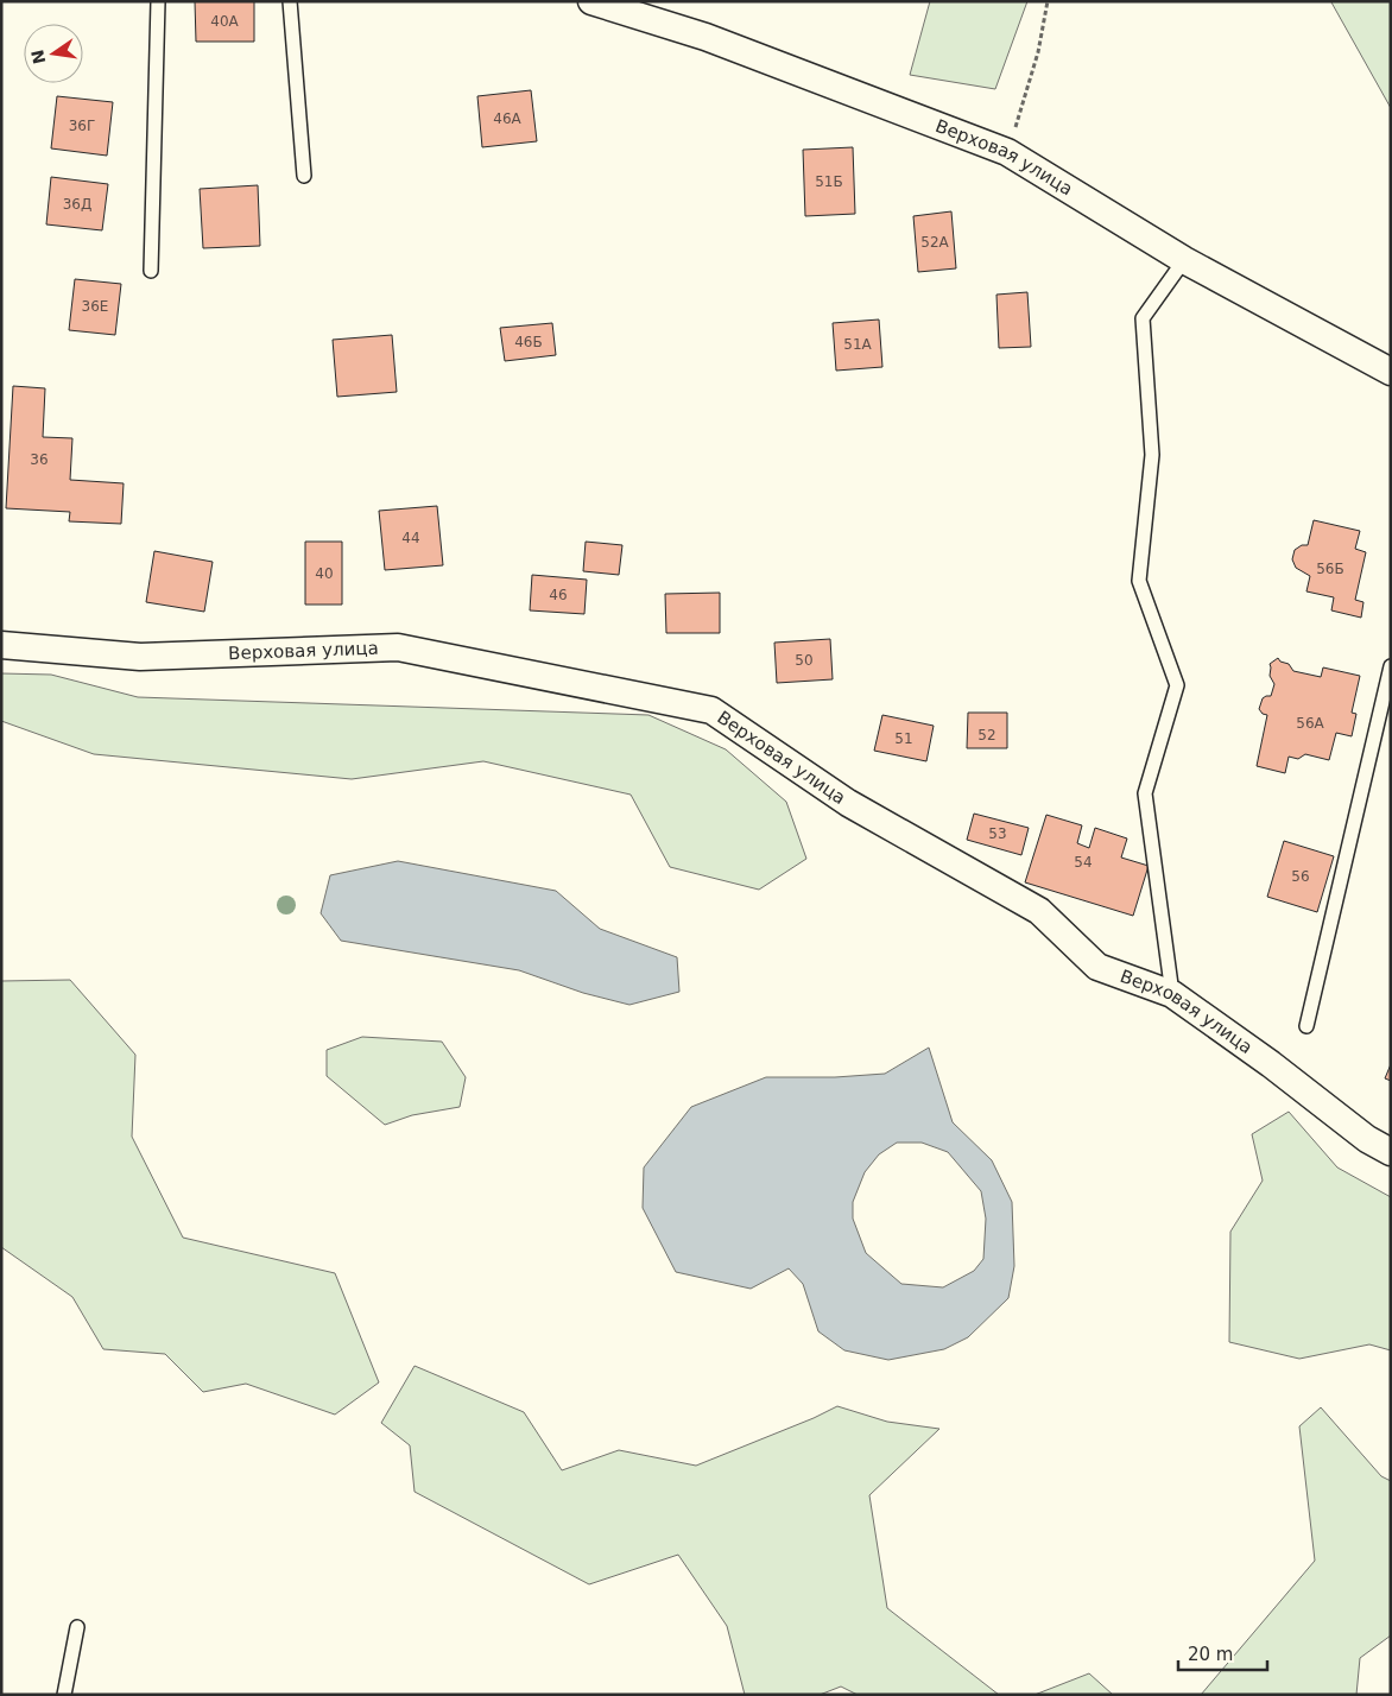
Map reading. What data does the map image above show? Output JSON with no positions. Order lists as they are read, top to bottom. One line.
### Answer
{"streets":{"street":["Верховая улица"]},"house_numbers":["40А","46А","36Г","51Б","36Д","52А","36Е","46Б","51А","36","44","56Б","40","46","50","56А","52","51","53","54","56"],"scale_bar":"20 m","north":"left"}
